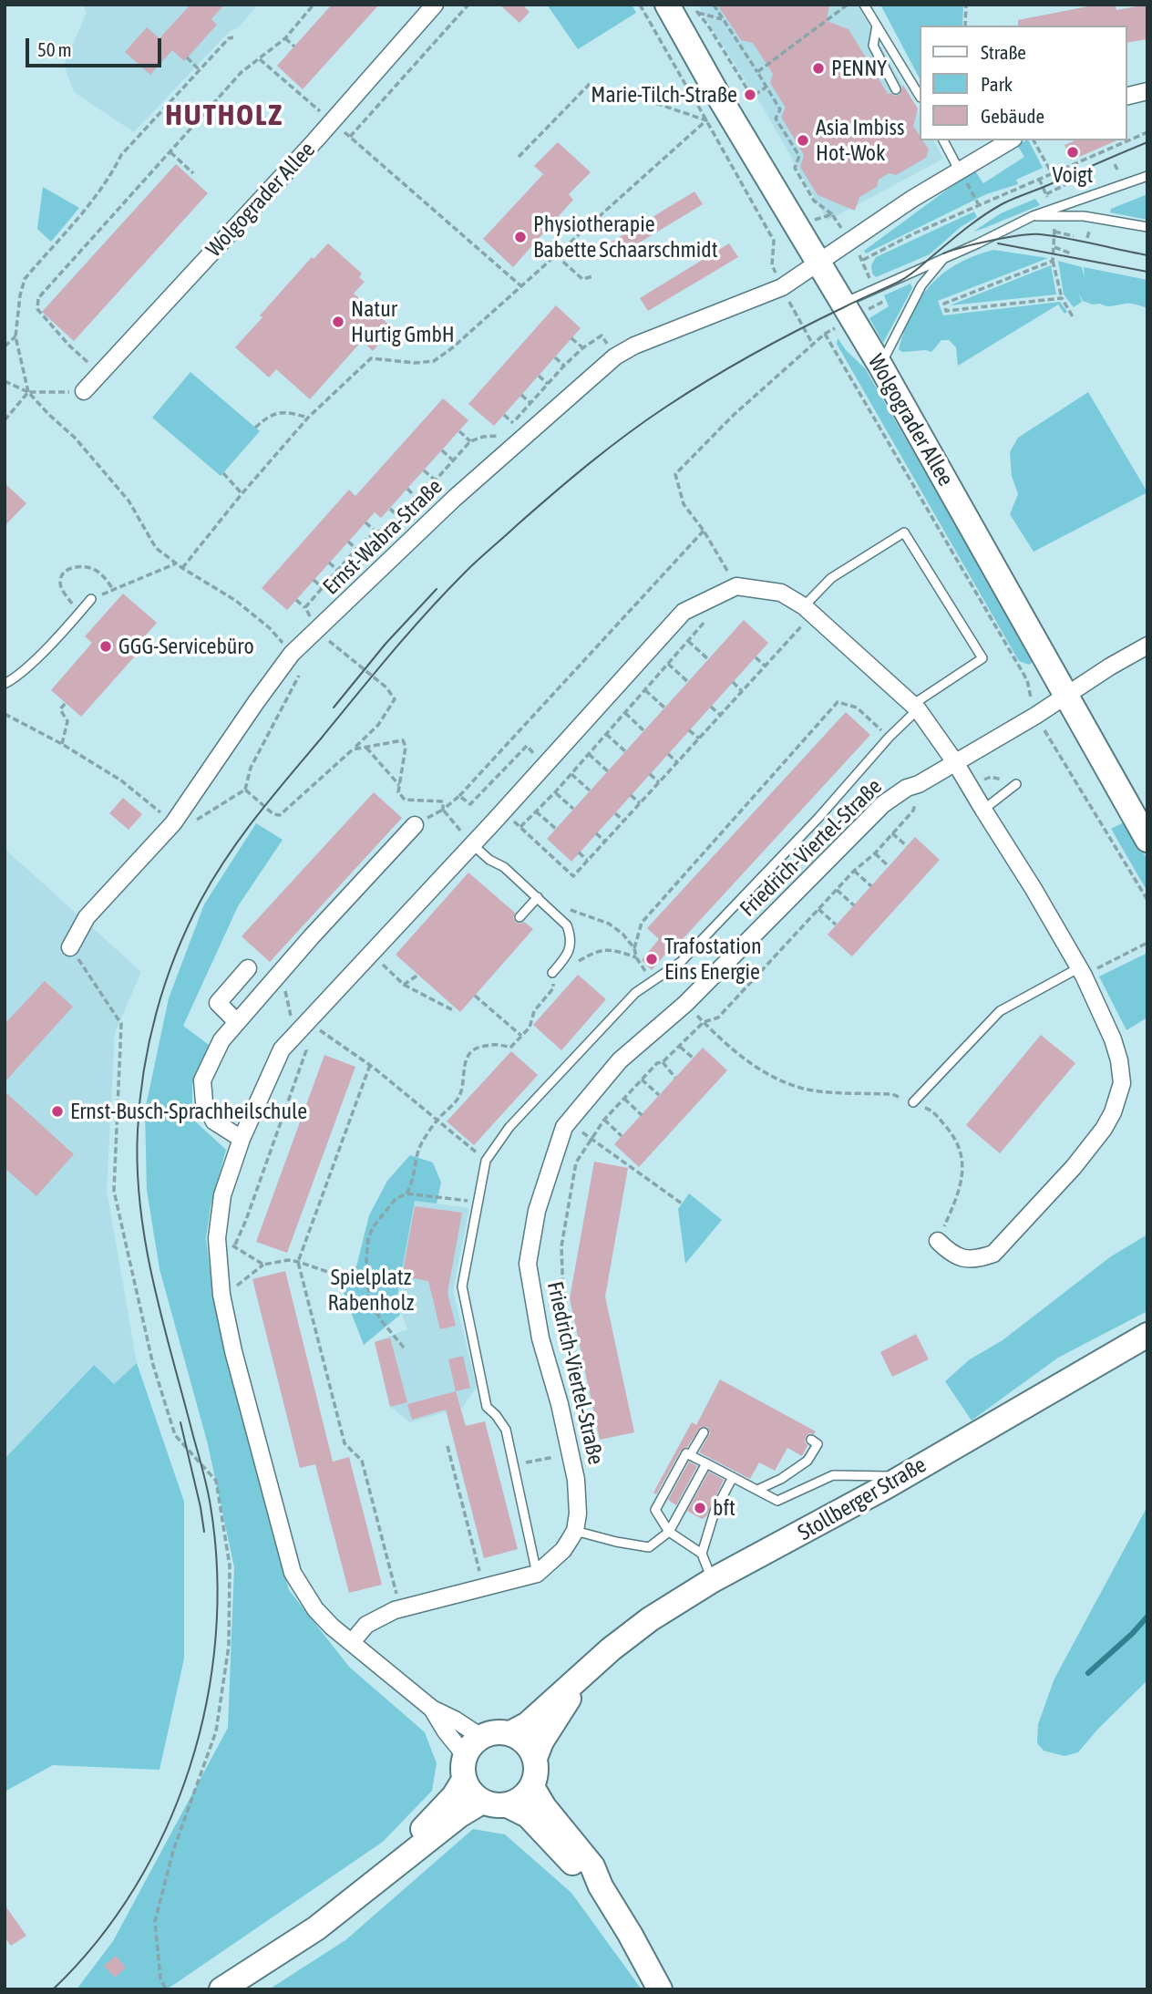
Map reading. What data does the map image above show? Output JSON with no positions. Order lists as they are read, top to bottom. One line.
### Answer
{"streets":{"main road":["Wolgograder Allee","Stollberger Straße"],"street":["Ernst-Wabra-Straße","Friedrich-Viertel-Straße"]},"crossings":[["Wolgograder Allee","Ernst-Wabra-Straße"],["Wolgograder Allee","Friedrich-Viertel-Straße"]],"districts":["HUTHOLZ"],"parks":["Spielplatz Rabenholz"],"places":["PENNY","Marie-Tilch-Straße","Asia Imbiss Hot-Wok","Voigt","Physiotherapie Babette Schaarschmidt","Natur Hurtig GmbH","GGG-Servicebüro","Trafostation Eins Energie","Ernst-Busch-Sprachheilschule","bft"],"legend":["Straße","Park","Gebäude"],"scale_bar":"50 m"}
